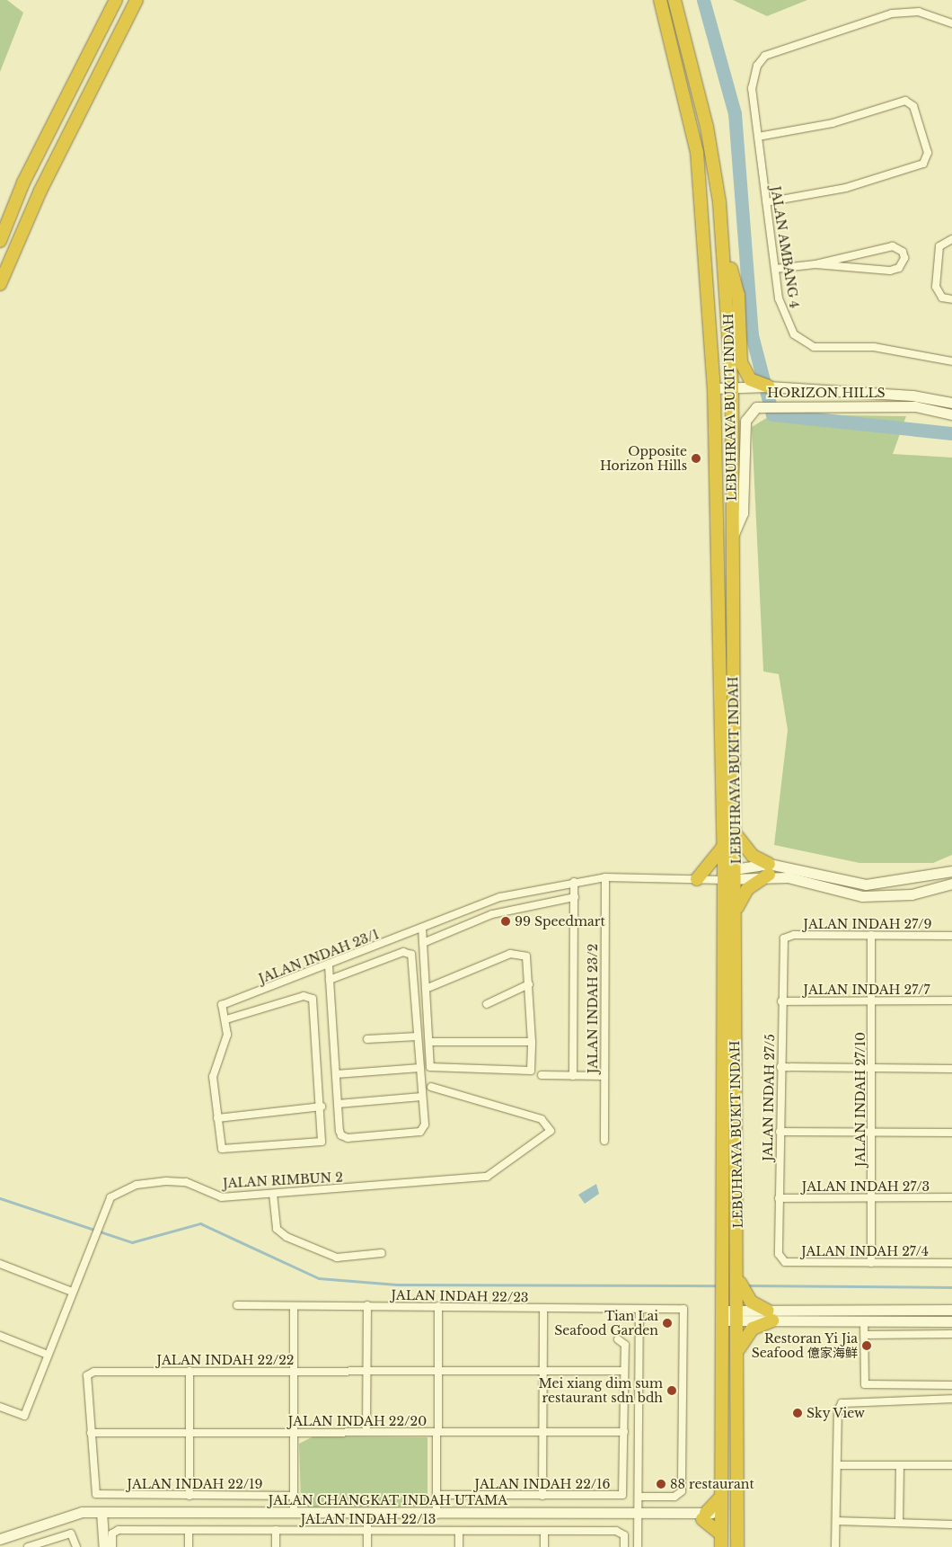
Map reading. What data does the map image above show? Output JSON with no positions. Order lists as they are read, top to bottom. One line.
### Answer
{"streets":{"highway":["LEBUHRAYA BUKIT INDAH"],"street":["JALAN AMBANG 4","HORIZON HILLS","JALAN INDAH 27/9","JALAN INDAH 23/1","JALAN INDAH 27/7","JALAN INDAH 23/2","JALAN INDAH 27/5","JALAN INDAH 27/10","JALAN RIMBUN 2","JALAN INDAH 27/3","JALAN INDAH 27/4","JALAN INDAH 22/23","JALAN INDAH 22/22","JALAN INDAH 22/20","JALAN INDAH 22/19","JALAN INDAH 22/16","JALAN CHANGKAT INDAH UTAMA","JALAN INDAH 22/13"]},"crossings":[["HORIZON HILLS","LEBUHRAYA BUKIT INDAH"],["LEBUHRAYA BUKIT INDAH","JALAN INDAH 23/1"],["LEBUHRAYA BUKIT INDAH","JALAN CHANGKAT INDAH UTAMA"],["JALAN INDAH 27/9","JALAN INDAH 27/5"],["JALAN INDAH 27/9","JALAN INDAH 27/10"],["JALAN INDAH 23/1","JALAN INDAH 23/2"],["JALAN INDAH 27/7","JALAN INDAH 27/5"],["JALAN INDAH 27/7","JALAN INDAH 27/10"],["JALAN INDAH 27/5","JALAN INDAH 27/3"],["JALAN INDAH 27/5","JALAN INDAH 27/4"],["JALAN INDAH 27/10","JALAN INDAH 27/3"],["JALAN INDAH 27/10","JALAN INDAH 27/4"],["JALAN INDAH 22/22","JALAN INDAH 22/20"],["JALAN INDAH 22/22","JALAN INDAH 22/19"],["JALAN INDAH 22/22","JALAN INDAH 22/16"],["JALAN INDAH 22/20","JALAN INDAH 22/19"],["JALAN INDAH 22/20","JALAN INDAH 22/16"]],"places":["Opposite Horizon Hills","99 Speedmart","Tian Lai Seafood Garden","Restoran Yi Jia Seafood 億家海鲜","Mei xiang dim sum restaurant sdn bdh","Sky View","88 restaurant"]}
